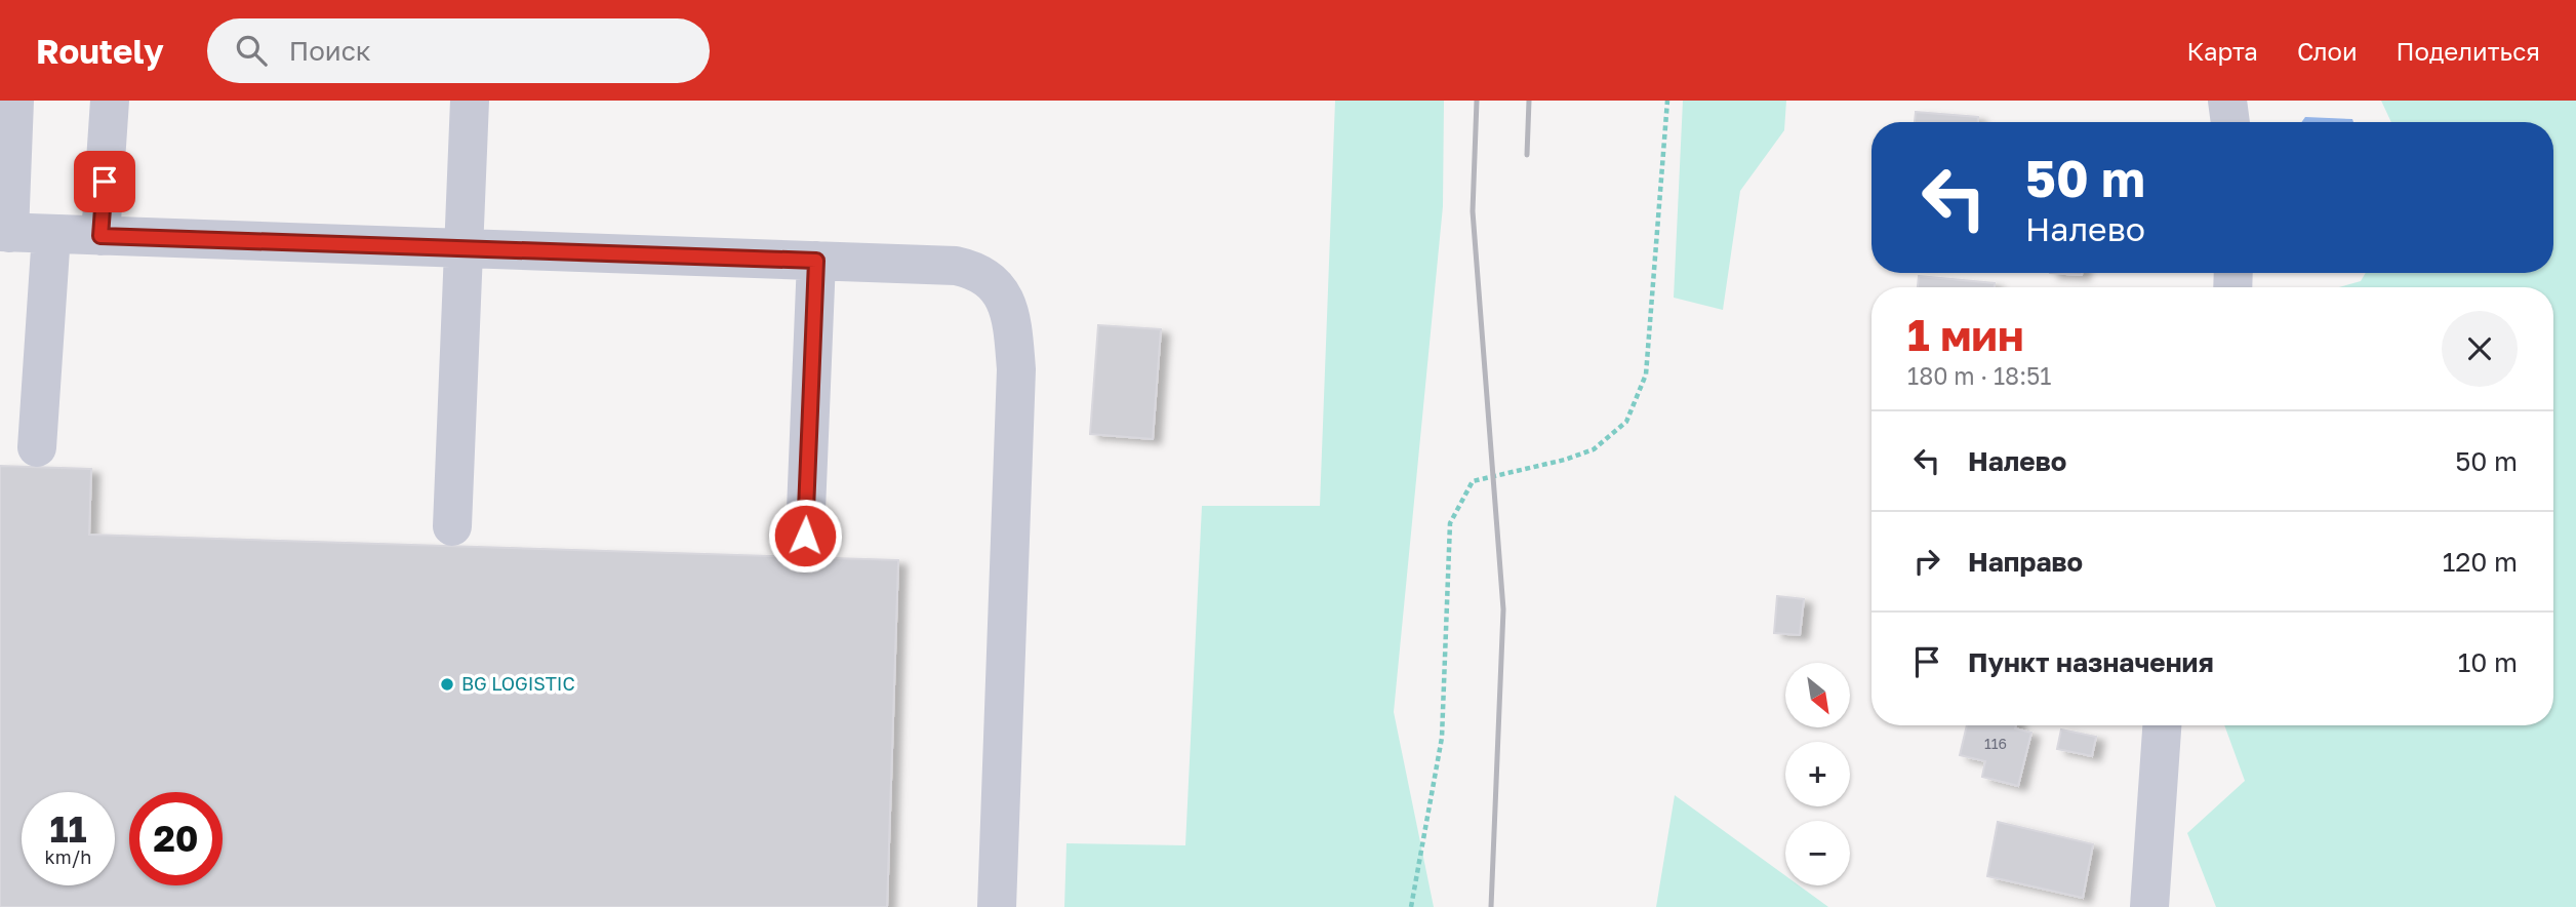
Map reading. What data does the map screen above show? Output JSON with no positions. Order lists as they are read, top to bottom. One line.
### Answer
{"places":["BG LOGISTIC"],"house_numbers":["116"],"north":"bottom right","page":{"header":"Routely","search":"Поиск","nav":["Карта","Слои","Поделиться"],"turn":["50 m","Налево"],"heading":["1 мин","180 m · 18:51"],"list":[{"name":"Налево","value":"50 m"},{"name":"Направо","value":"120 m"},{"name":"Пункт назначения","value":"10 m"}],"map_buttons":["+","−"],"speed":"11 km/h","limit":"20"}}
